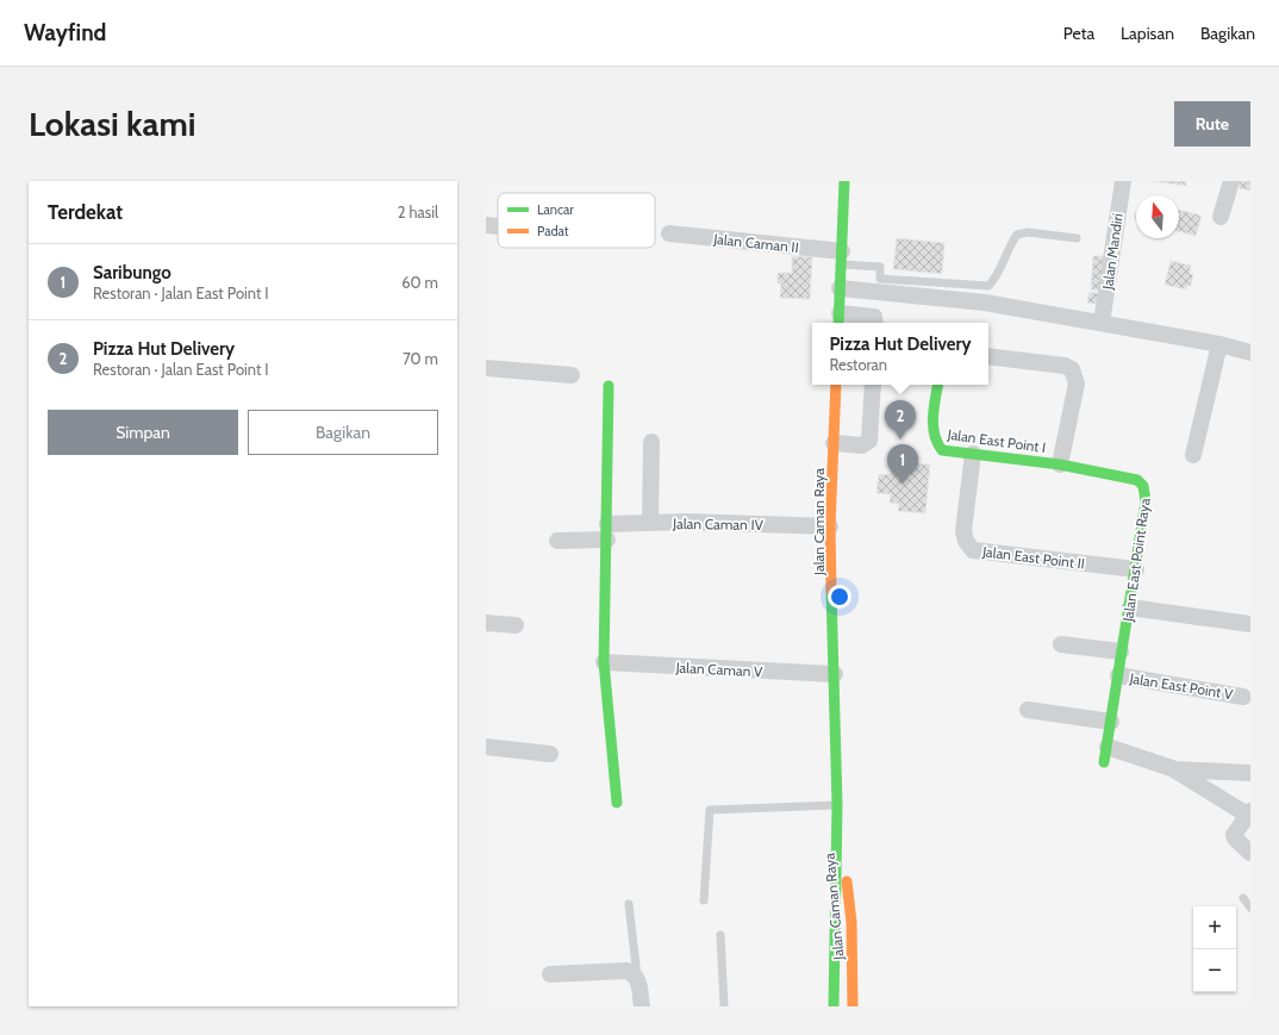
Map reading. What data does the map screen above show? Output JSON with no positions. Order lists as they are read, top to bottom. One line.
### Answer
{"streets":{"main road":["Jalan East Point I","Jalan Caman Raya","Jalan East Point Raya"],"street":["Jalan Caman II","Jalan Mandiri","Jalan Caman IV","Jalan East Point II","Jalan Caman V","Jalan East Point V"]},"crossings":[["Jalan East Point I","Jalan East Point II"],["Jalan East Point I","Jalan East Point Raya"],["Jalan Caman Raya","Jalan Caman IV"],["Jalan Caman Raya","Jalan Caman V"],["Jalan East Point II","Jalan East Point Raya"],["Jalan East Point Raya","Jalan East Point V"]],"legend":["Lancar","Padat"],"north":"top","page":{"header":"Wayfind","nav":["Peta","Lapisan","Bagikan"],"buttons":["Rute",["Simpan","Bagikan"]],"title":"Lokasi kami","heading":["Terdekat","2 hasil"],"list":[{"mark":"1","name":"Saribungo","note":"Restoran · Jalan East Point I","value":"60 m"},{"mark":"2","name":"Pizza Hut Delivery","note":"Restoran · Jalan East Point I","value":"70 m"}],"popup":["Pizza Hut Delivery","Restoran"],"pins":["2","1"],"map_buttons":["+","−"]}}
